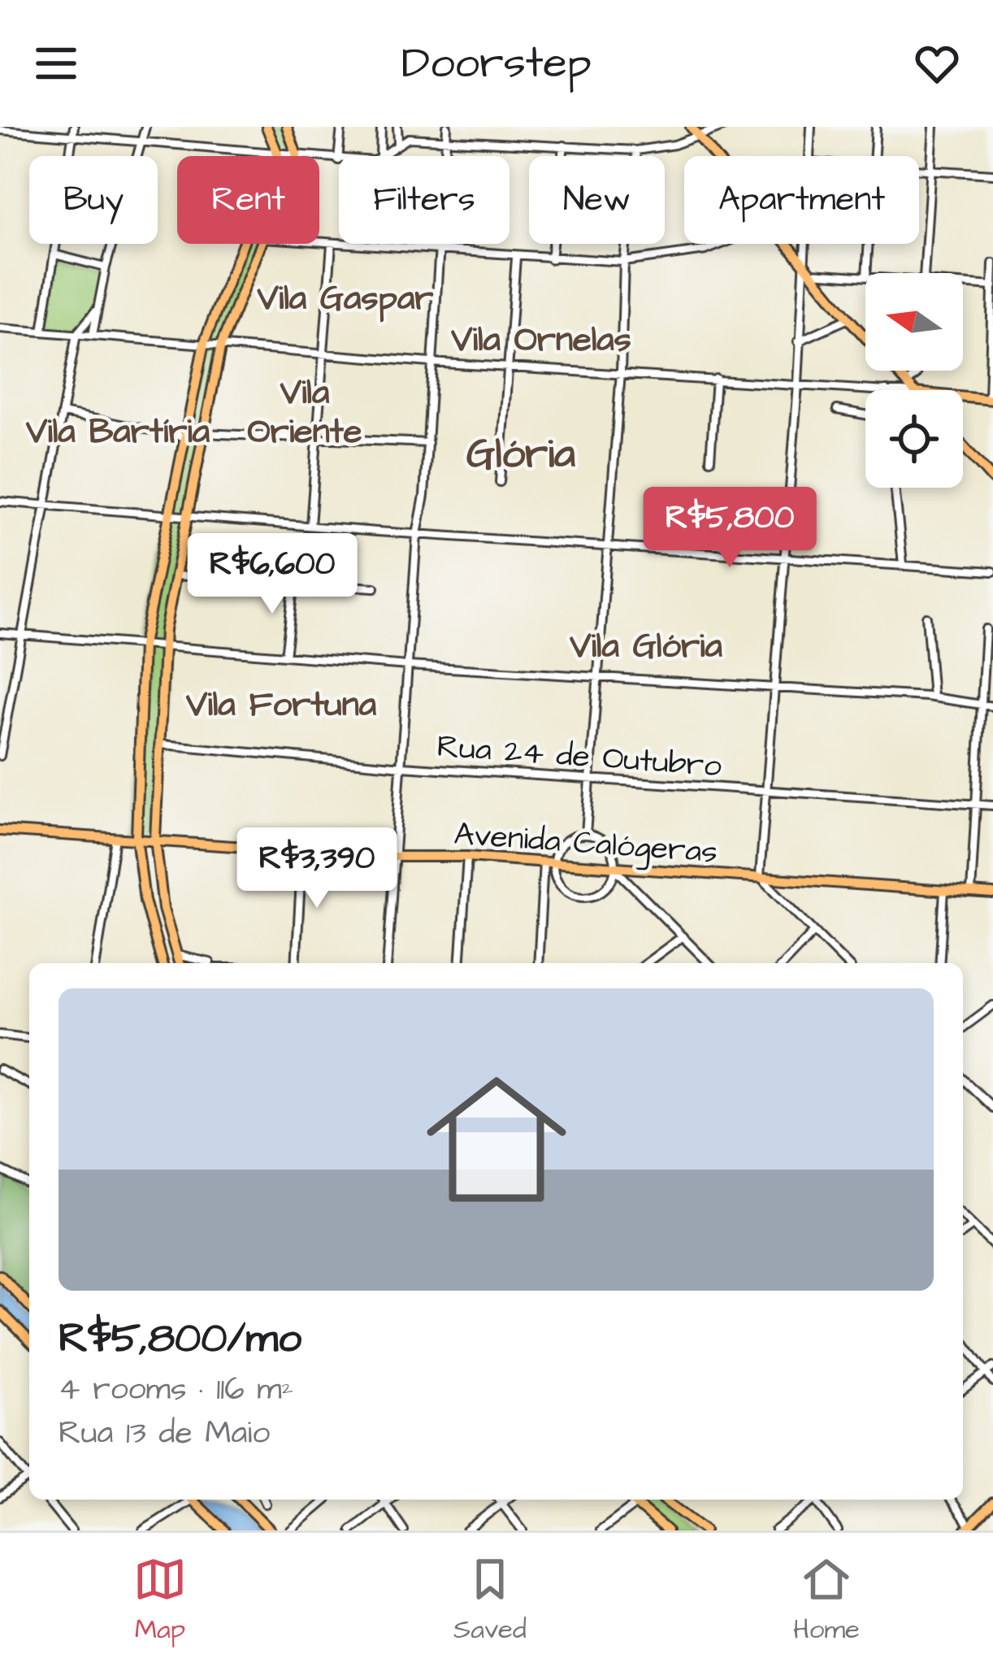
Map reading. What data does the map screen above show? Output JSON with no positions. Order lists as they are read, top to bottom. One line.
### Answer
{"streets":{"main road":["Avenida Calógeras"],"street":["Rua 24 de Outubro"]},"districts":["Vila Gaspar","Vila Ornelas","Vila Oriente","Vila Bartíria","Glória","Vila Glória","Vila Fortuna"],"north":"left","page":{"header":"Doorstep","chip":["Buy","Rent","Filters","New","Apartment"],"price":["R$5,800","R$6,600","R$3,390"],"list":[{"name":"R$5,800/mo","note":"4 rooms · 116 m² · Rua 13 de Maio"}],"tabs":["Map","Saved","Home"]}}
